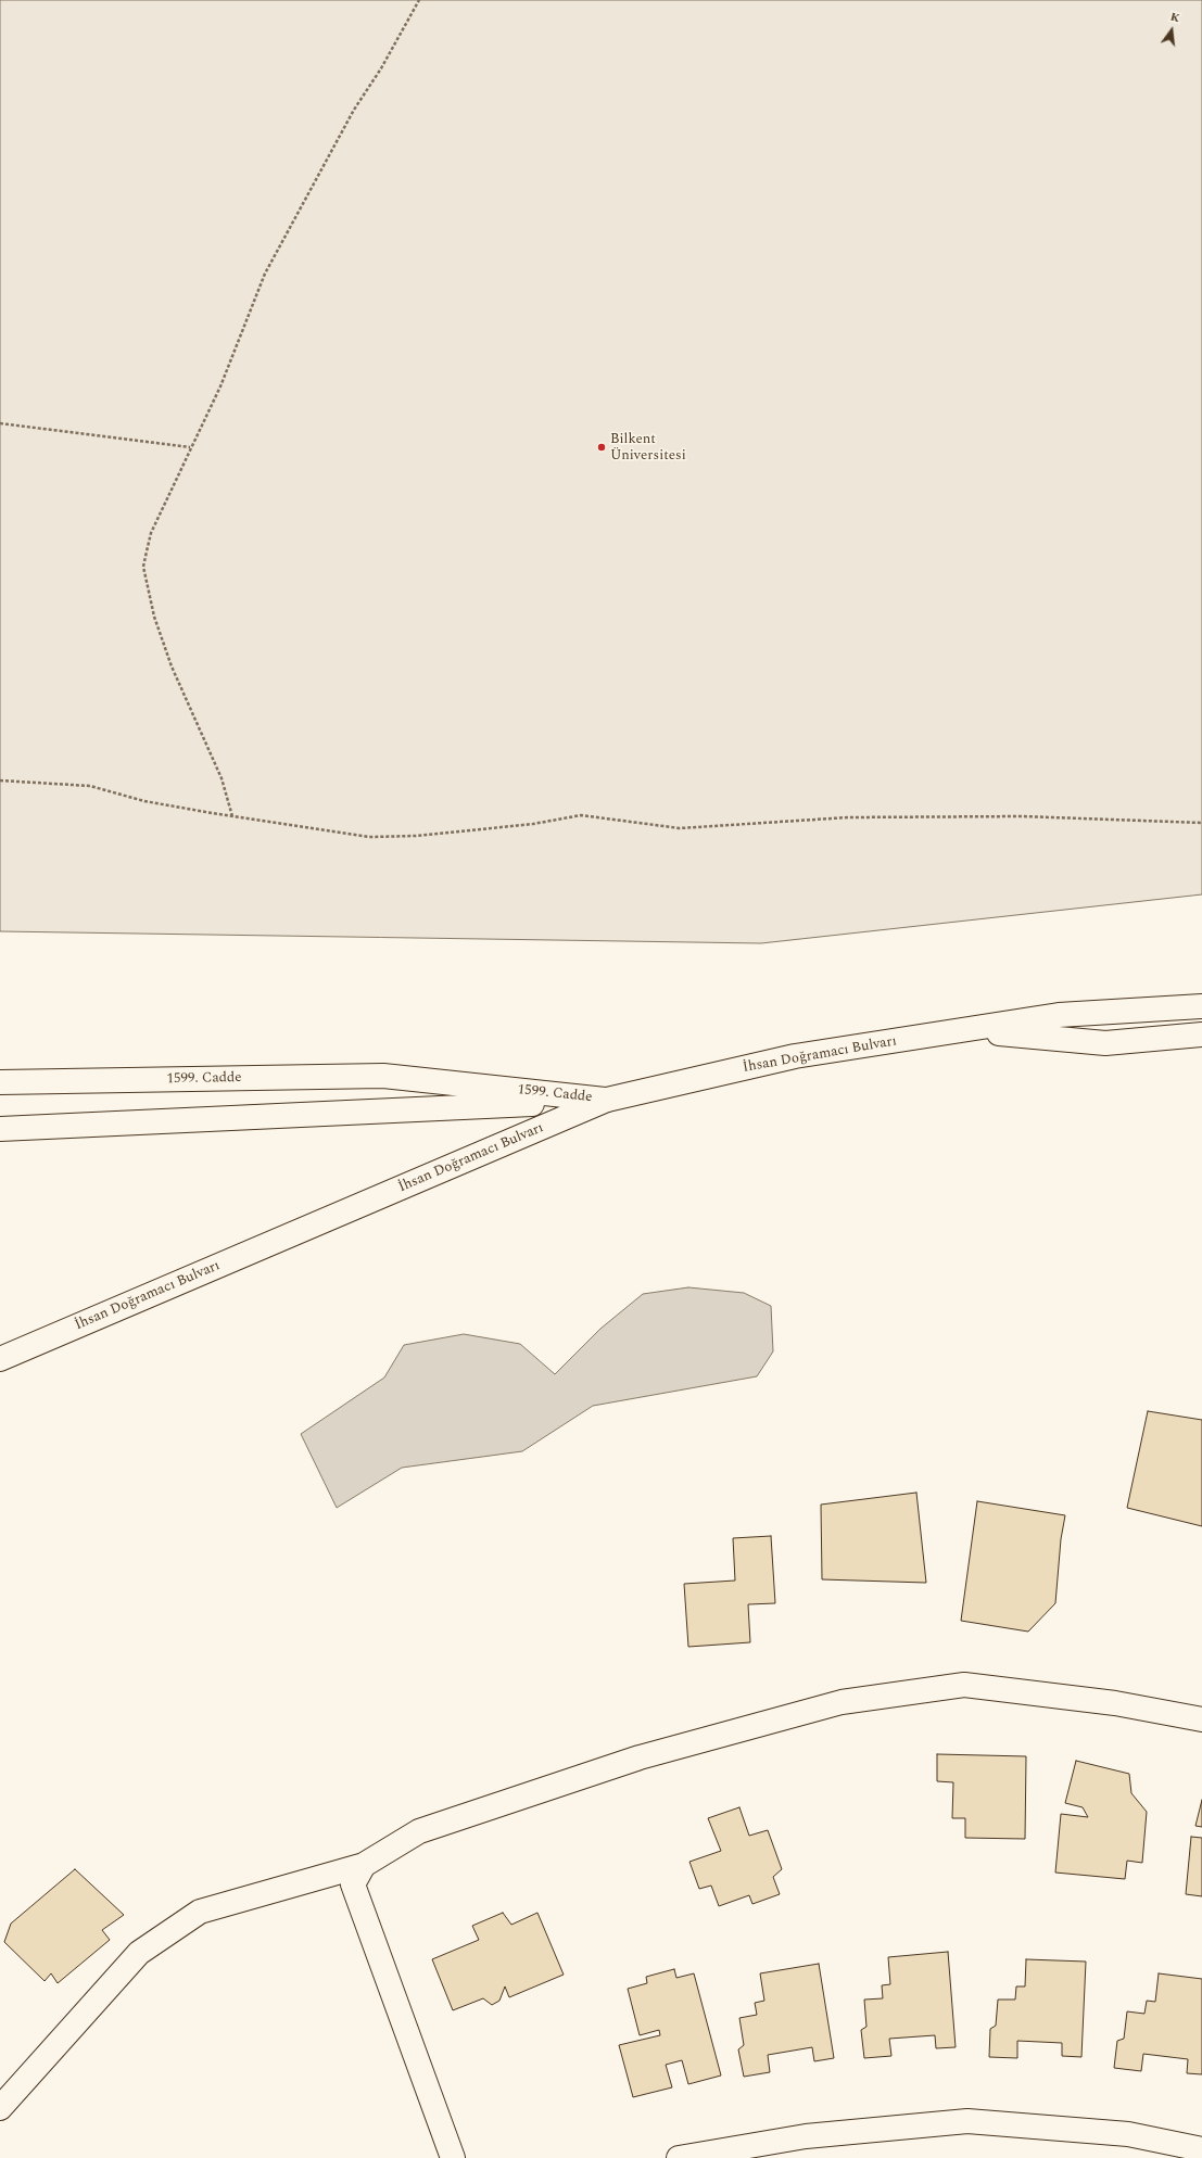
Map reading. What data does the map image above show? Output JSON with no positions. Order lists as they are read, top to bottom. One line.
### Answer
{"streets":{"street":["İhsan Doğramacı Bulvarı","1599. Cadde"]},"crossings":[["İhsan Doğramacı Bulvarı","1599. Cadde"]],"places":["Bilkent Üniversitesi"],"north":"top"}
